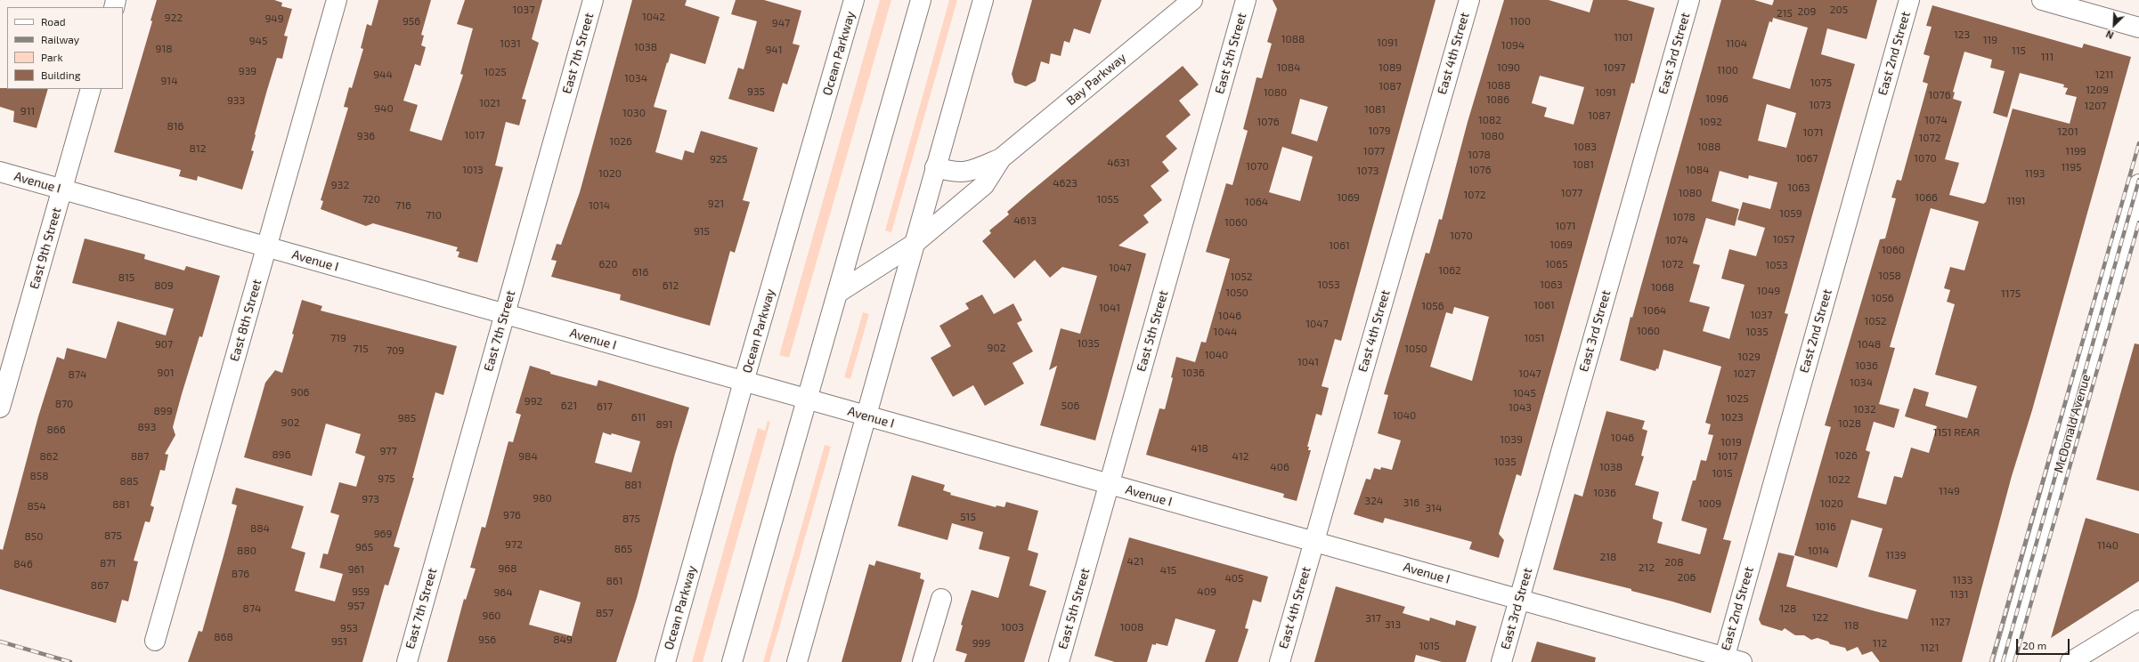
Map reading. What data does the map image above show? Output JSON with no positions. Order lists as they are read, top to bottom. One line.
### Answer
{"streets":{"street":["East 7th Street","Ocean Parkway","East 5th Street","East 4th Street","East 3rd Street","East 2nd Street","Bay Parkway","Avenue I","East 9th Street","East 8th Street","McDonald Avenue"]},"crossings":[["East 7th Street","Avenue I"],["Ocean Parkway","Avenue I"],["East 5th Street","Avenue I"],["East 4th Street","Avenue I"],["East 3rd Street","Avenue I"],["East 2nd Street","Avenue I"],["Avenue I","East 9th Street"],["Avenue I","East 8th Street"]],"house_numbers":["1037","205","209","215","1042","922","949","956","1100","947","123","1101","1088","119","945","1091","1031","1104","1094","1038","918","941","115","111","1084","1089","1090","1097","1100","939","1025","944","1211","1034","914","1075","1088","1087","1209","935","1080","1091","1076","1096","1086","933","1021","1073","1207","940","1081","911","1030","1087","1082","1074","1076","1092","816","1079","1201","1071","1017","936","1080","1072","1026","1083","1088","812","1077","1199","1078","1067","1070","925","4631","1081","1070","1195","1013","1076","1084","1073","1020","1193","4623","932","1063","1077","1080","1072","1069","1066","720","1055","1191","1064","921","716","1014","1059","710","1078","4613","1060","1071","915","1070","1057","1074","1069","1061","1060","620","1065","1072","1053","1047","1062","616","1058","1052","815","1053","1063","809","612","1068","1049","1050","1175","1056","1061","1056","1041","1064","1037","1046","1052","1047","1060","1044","1035","719","1051","1035","907","1048","902","715","1050","709","1040","1029","1041","1036","901","1036","1047","1027","874","1034","906","1045","1025","992","870","621","506","617","1043","1032","899","1040","611","1023","985","902","1028","891","893","866","1151 REAR","1046","1039","1019","418","977","896","1026","862","887","984","412","1017","1035","406","1038","1015","858","975","1022","885","881","1149","1036","980","973","324","316","1009","1020","881","854","314","976","515","875","1016","884","969","875","850","972","1140","965","865","880","1014","1139","218","421","208","871","846","212","968","961","415","876","206","405","1133","861","867","959","409","964","1131","957","874","128","857","960","122","317","1127","313","118","1003","1008","953","868","956","849","951","999","112","1015","1121"],"legend":["Road","Railway","Park","Building"],"scale_bar":"20 m","north":"bottom left"}
